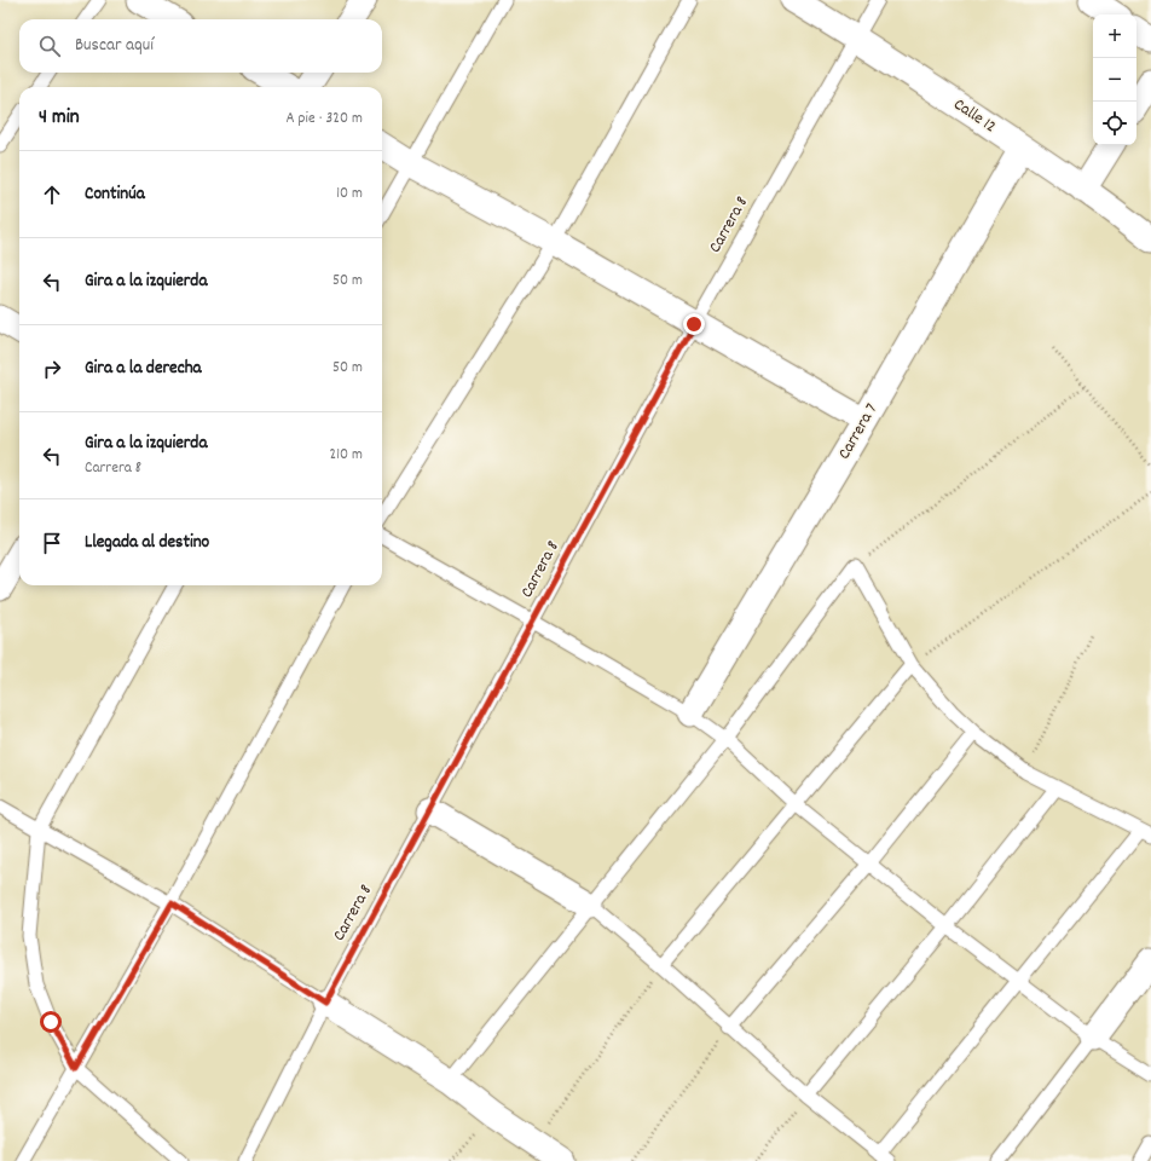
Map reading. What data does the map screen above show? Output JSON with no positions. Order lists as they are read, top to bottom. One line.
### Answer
{"streets":{"street":["Calle 12","Carrera 7"],"lane":["Carrera 8"]},"crossings":[["Calle 12","Carrera 8"],["Calle 12","Carrera 7"]],"page":{"map_buttons":["+","−"],"search":"Buscar aquí","heading":["4 min","A pie · 320 m"],"list":[["Continúa","10 m"],["Gira a la izquierda","50 m"],["Gira a la derecha","50 m"],["Gira a la izquierda","Carrera 8","210 m"],"Llegada al destino"]}}
